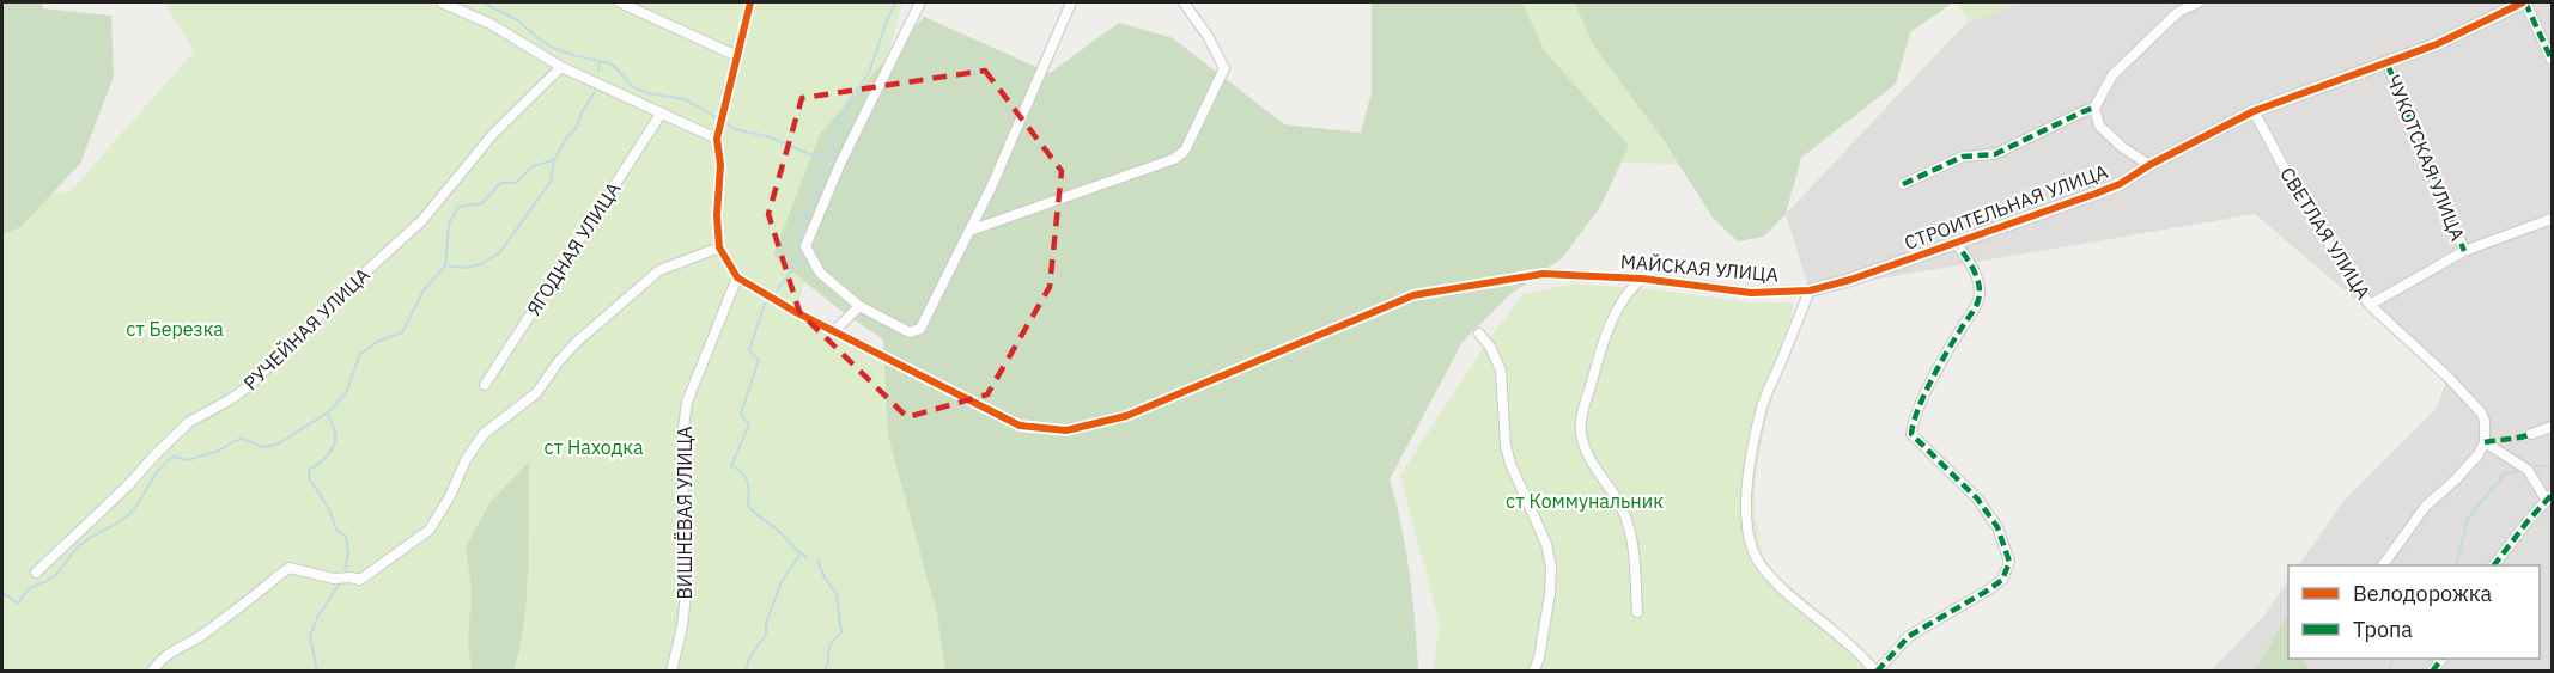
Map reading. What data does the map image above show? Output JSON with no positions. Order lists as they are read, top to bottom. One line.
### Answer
{"streets":{"street":["ЧУКОТСКАЯ УЛИЦА","СТРОИТЕЛЬНАЯ УЛИЦА","СВЕТЛАЯ УЛИЦА","ЯГОДНАЯ УЛИЦА","МАЙСКАЯ УЛИЦА","РУЧЕЙНАЯ УЛИЦА","ВИШНЁВАЯ УЛИЦА"]},"crossings":[["ЧУКОТСКАЯ УЛИЦА","СТРОИТЕЛЬНАЯ УЛИЦА"],["СТРОИТЕЛЬНАЯ УЛИЦА","СВЕТЛАЯ УЛИЦА"],["СТРОИТЕЛЬНАЯ УЛИЦА","МАЙСКАЯ УЛИЦА"],["МАЙСКАЯ УЛИЦА","ВИШНЁВАЯ УЛИЦА"]],"parks":["ст Березка","ст Находка","ст Коммунальник"],"legend":["Велодорожка","Тропа"]}
